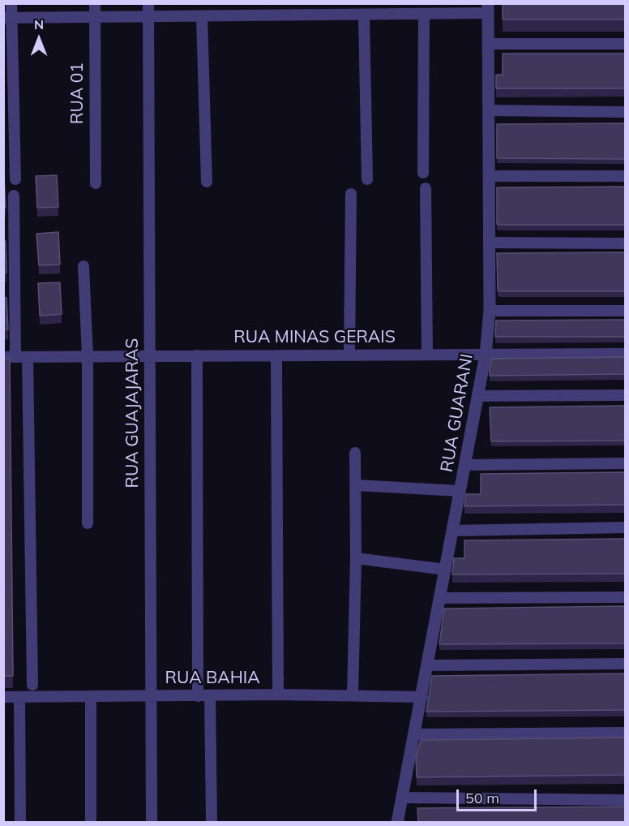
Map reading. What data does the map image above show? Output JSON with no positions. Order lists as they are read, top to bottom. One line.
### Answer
{"streets":{"street":["RUA 01","RUA MINAS GERAIS","RUA GUAJAJARAS","RUA GUARANI","RUA BAHIA"]},"crossings":[["RUA MINAS GERAIS","RUA GUAJAJARAS"],["RUA MINAS GERAIS","RUA GUARANI"],["RUA GUAJAJARAS","RUA BAHIA"],["RUA GUARANI","RUA BAHIA"]],"scale_bar":"50 m","north":"top"}
